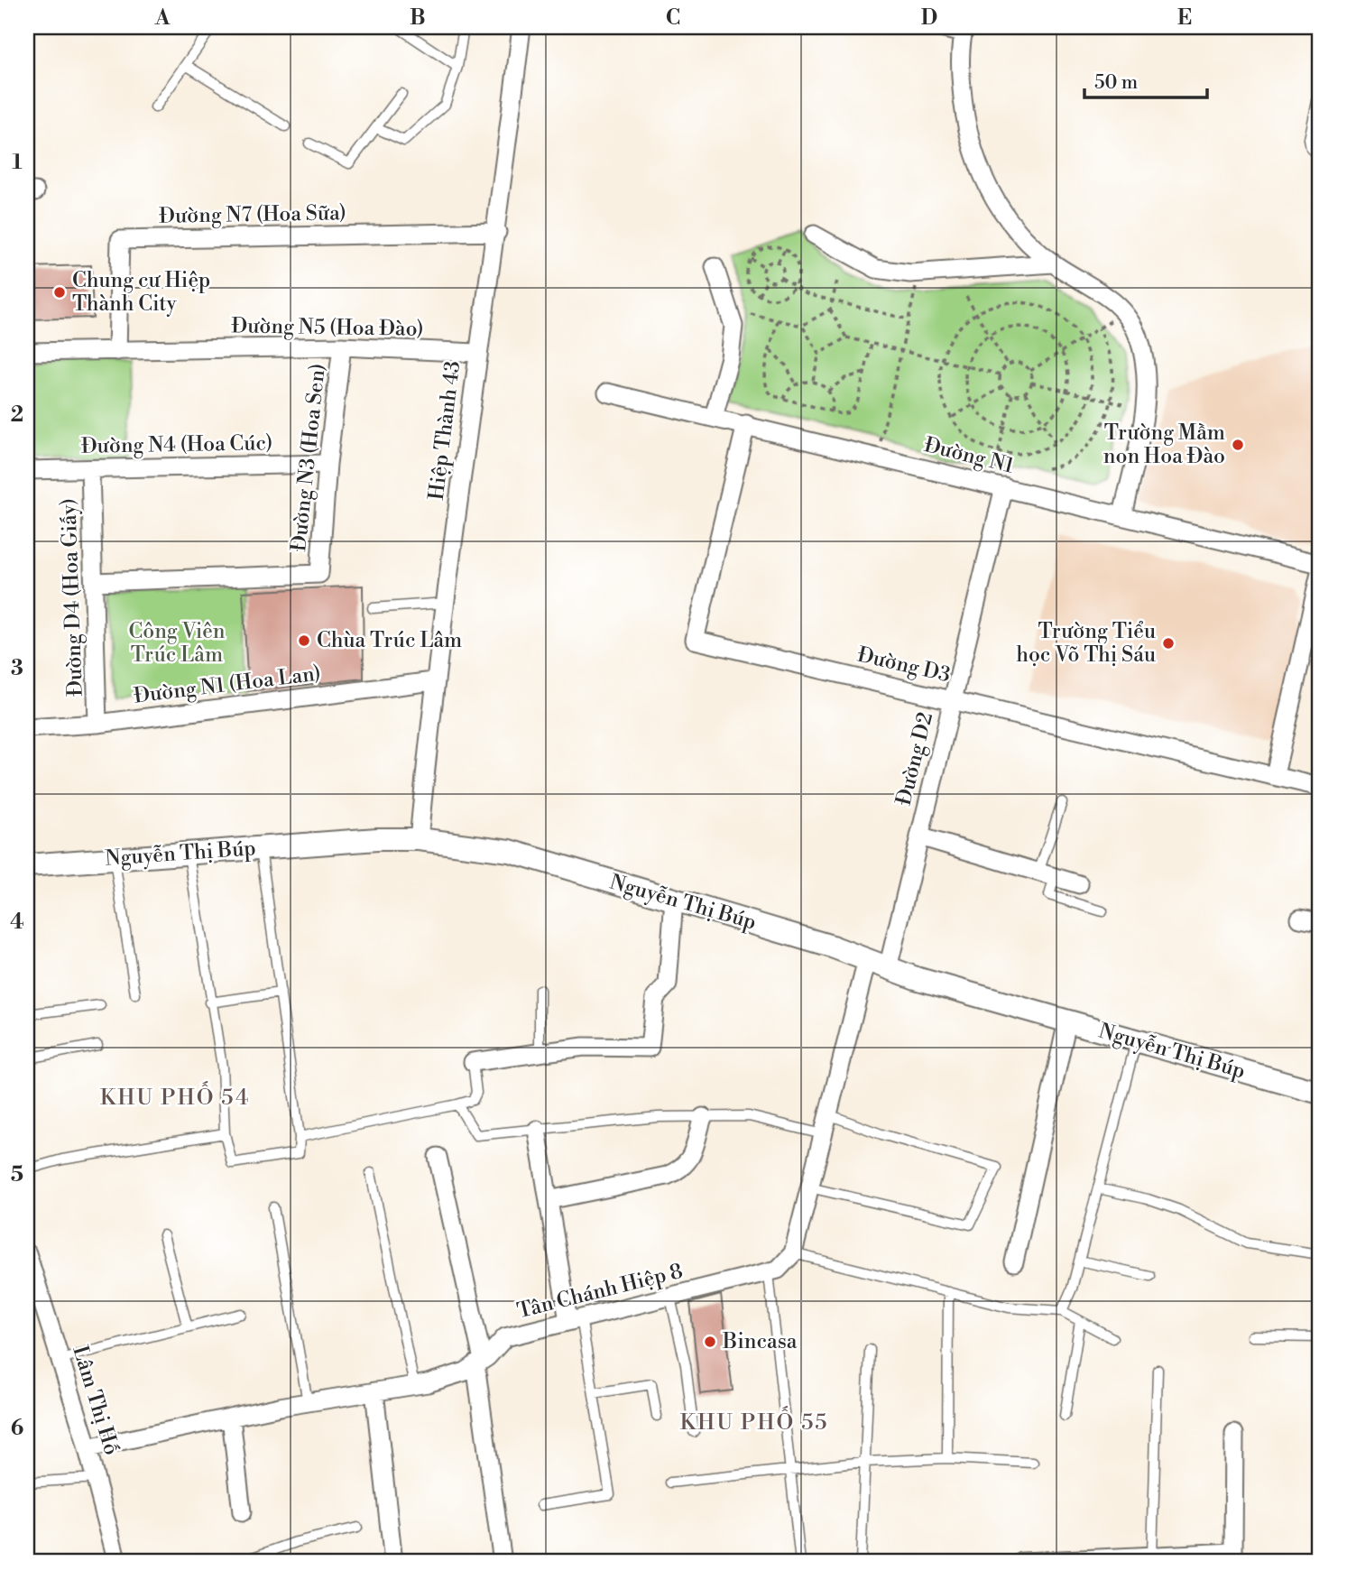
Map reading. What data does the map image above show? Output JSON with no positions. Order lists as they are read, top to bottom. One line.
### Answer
{"streets":{"street":["Đường N7 (Hoa Sữa)","Đường N5 (Hoa Đào)","Hiệp Thành 43","Đường N4 (Hoa Cúc)","Đường N1","Đường N3 (Hoa Sen)","Đường D4 (Hoa Giấy)","Đường D3","Đường N1 (Hoa Lan)","Đường D2","Nguyễn Thị Búp","Tân Chánh Hiệp 8","Lâm Thị Hố"]},"crossings":[["Đường N7 (Hoa Sữa)","Đường N5 (Hoa Đào)"],["Đường N7 (Hoa Sữa)","Hiệp Thành 43"],["Đường N5 (Hoa Đào)","Hiệp Thành 43"],["Đường N5 (Hoa Đào)","Đường N3 (Hoa Sen)"],["Hiệp Thành 43","Đường N1 (Hoa Lan)"],["Hiệp Thành 43","Nguyễn Thị Búp"],["Đường N4 (Hoa Cúc)","Đường N3 (Hoa Sen)"],["Đường N4 (Hoa Cúc)","Đường D4 (Hoa Giấy)"],["Đường N1","Đường D3"],["Đường N1","Đường D2"],["Đường N3 (Hoa Sen)","Đường D4 (Hoa Giấy)"],["Đường D4 (Hoa Giấy)","Đường N1 (Hoa Lan)"],["Đường D3","Đường D2"],["Đường D2","Nguyễn Thị Búp"],["Tân Chánh Hiệp 8","Lâm Thị Hố"]],"districts":["KHU PHỐ 54","KHU PHỐ 55"],"parks":["Công Viên Trúc Lâm"],"places":["Chung cư Hiệp Thành City","Trường Mầm non Hoa Đào","Chùa Trúc Lâm","Trường Tiểu học Võ Thị Sáu","Bincasa"],"scale_bar":"50 m","grid":{"columns":["A","B","C","D","E"],"rows":["1","2","3","4","5","6"]}}
